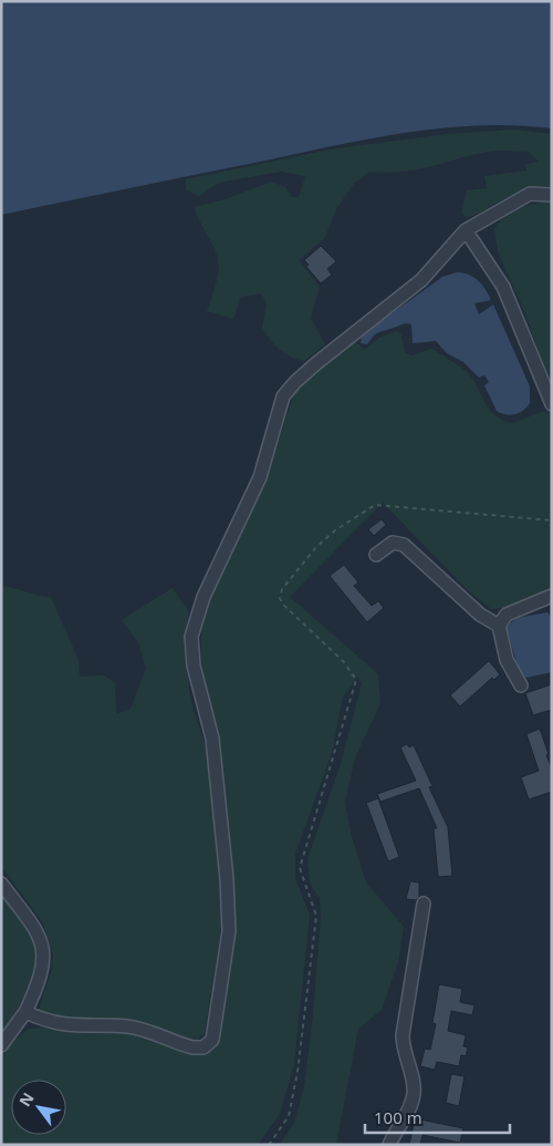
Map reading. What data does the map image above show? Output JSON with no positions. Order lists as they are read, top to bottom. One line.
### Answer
{"scale_bar":"100 m","north":"top left"}
